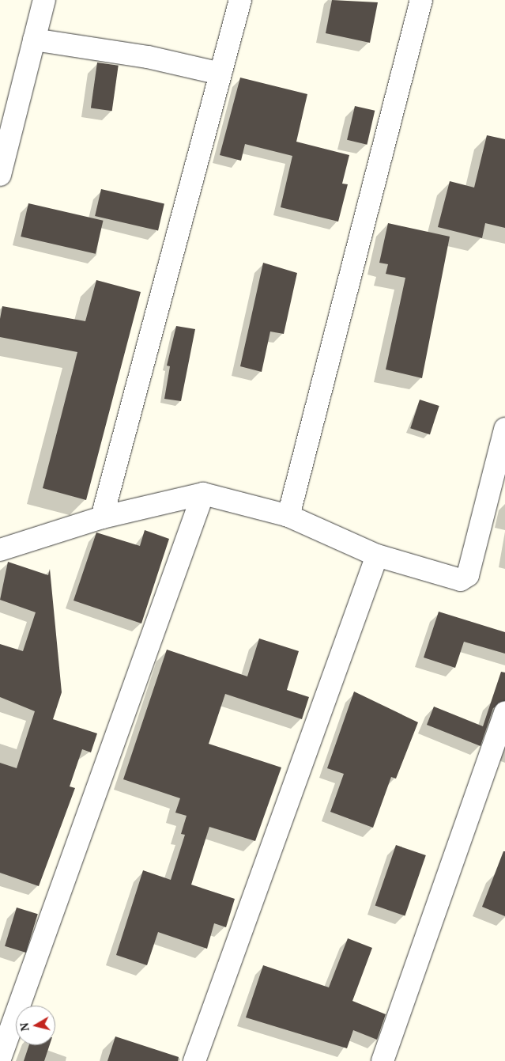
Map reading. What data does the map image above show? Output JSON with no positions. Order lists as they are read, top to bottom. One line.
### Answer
{"north":"left"}
